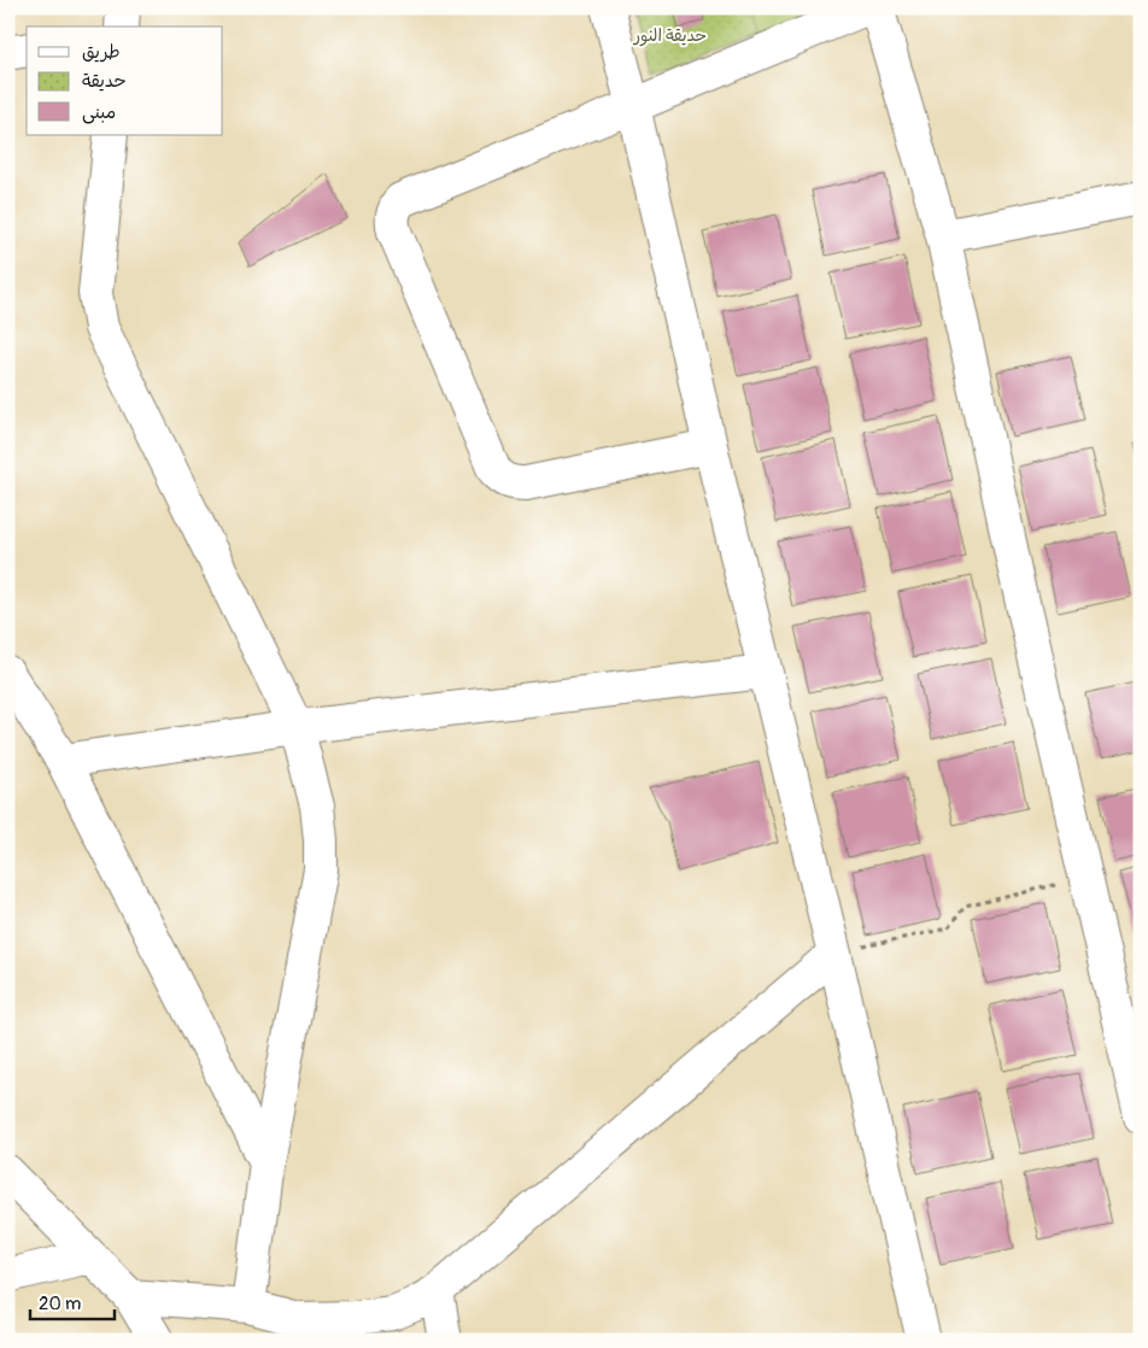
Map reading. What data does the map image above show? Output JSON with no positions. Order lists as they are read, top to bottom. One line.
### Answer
{"parks":["حديقة النور"],"legend":["طريق","حديقة","مبنى"],"scale_bar":"20 m"}
